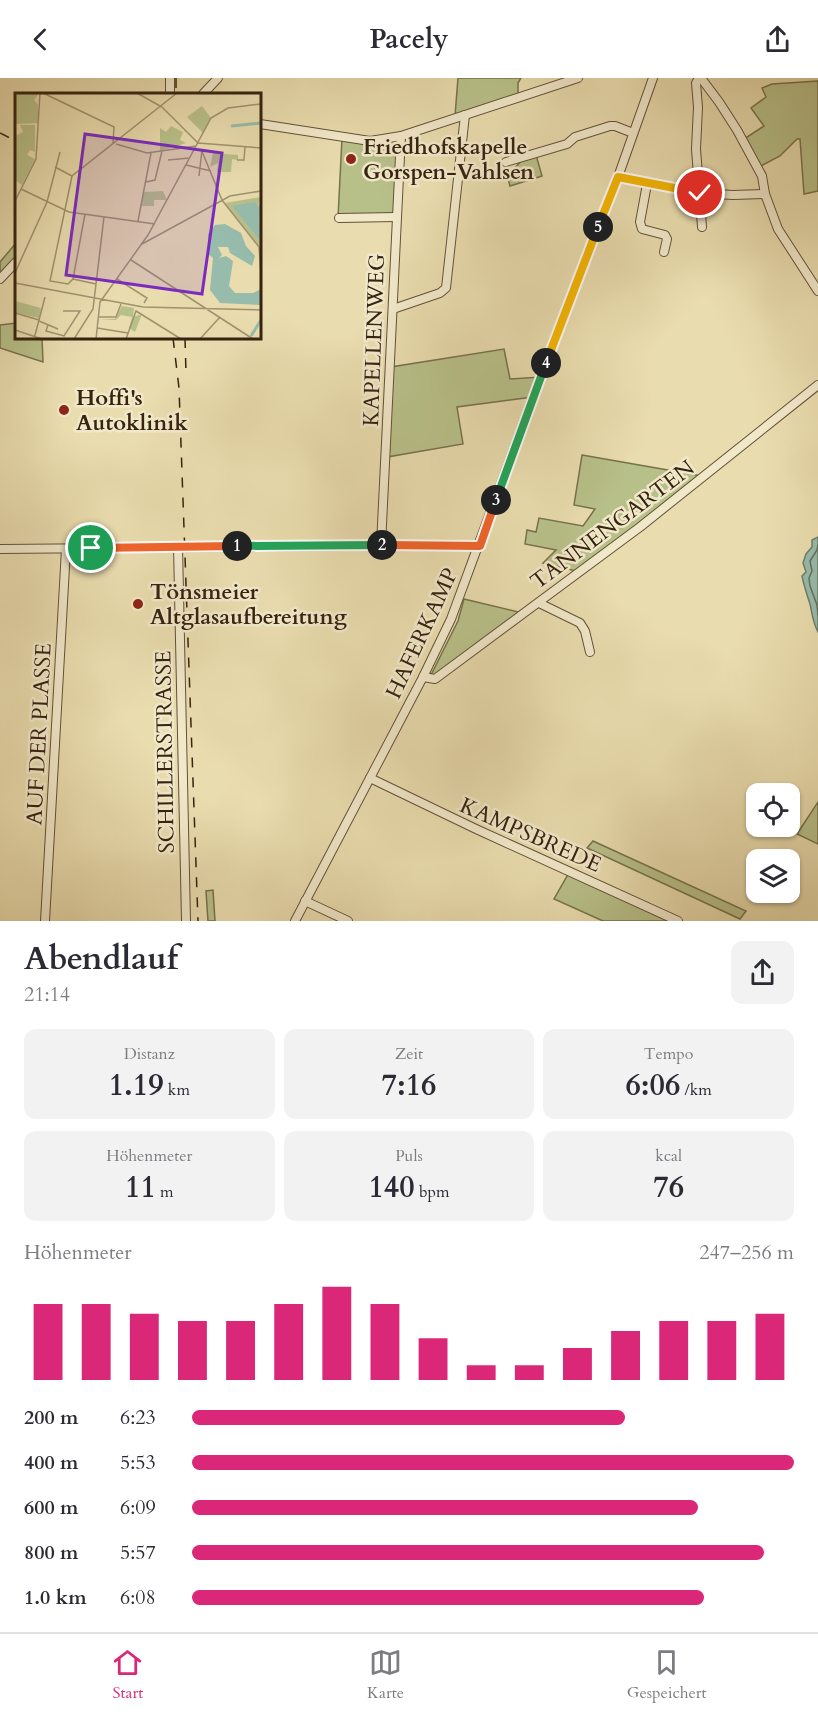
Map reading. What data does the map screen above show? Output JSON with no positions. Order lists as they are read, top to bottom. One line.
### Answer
{"streets":{"street":["KAPELLENWEG","TANNENGARTEN","HAFERKAMP","AUF DER PLASSE","SCHILLERSTRASSE","KAMPSBREDE"]},"crossings":[["TANNENGARTEN","HAFERKAMP"],["HAFERKAMP","KAMPSBREDE"]],"places":["Friedhofskapelle Gorspen-Vahlsen","Hoffi's Autoklinik","Tönsmeier Altglasaufbereitung"],"page":{"header":"Pacely","pins":["5","4","3","2","1"],"heading":["Abendlauf","21:14"],"stats":[["Distanz","1.19 km"],["Zeit","7:16"],["Tempo","6:06 /km"],["Höhenmeter","11 m"],["Puls","140 bpm"],["kcal","76"]],"chart":["Höhenmeter","247–256 m"],"list":[{"name":"200 m","note":"6:23"},{"name":"400 m","note":"5:53"},{"name":"600 m","note":"6:09"},{"name":"800 m","note":"5:57"},{"name":"1.0 km","note":"6:08"}],"tabs":["Start","Karte","Gespeichert"]}}
